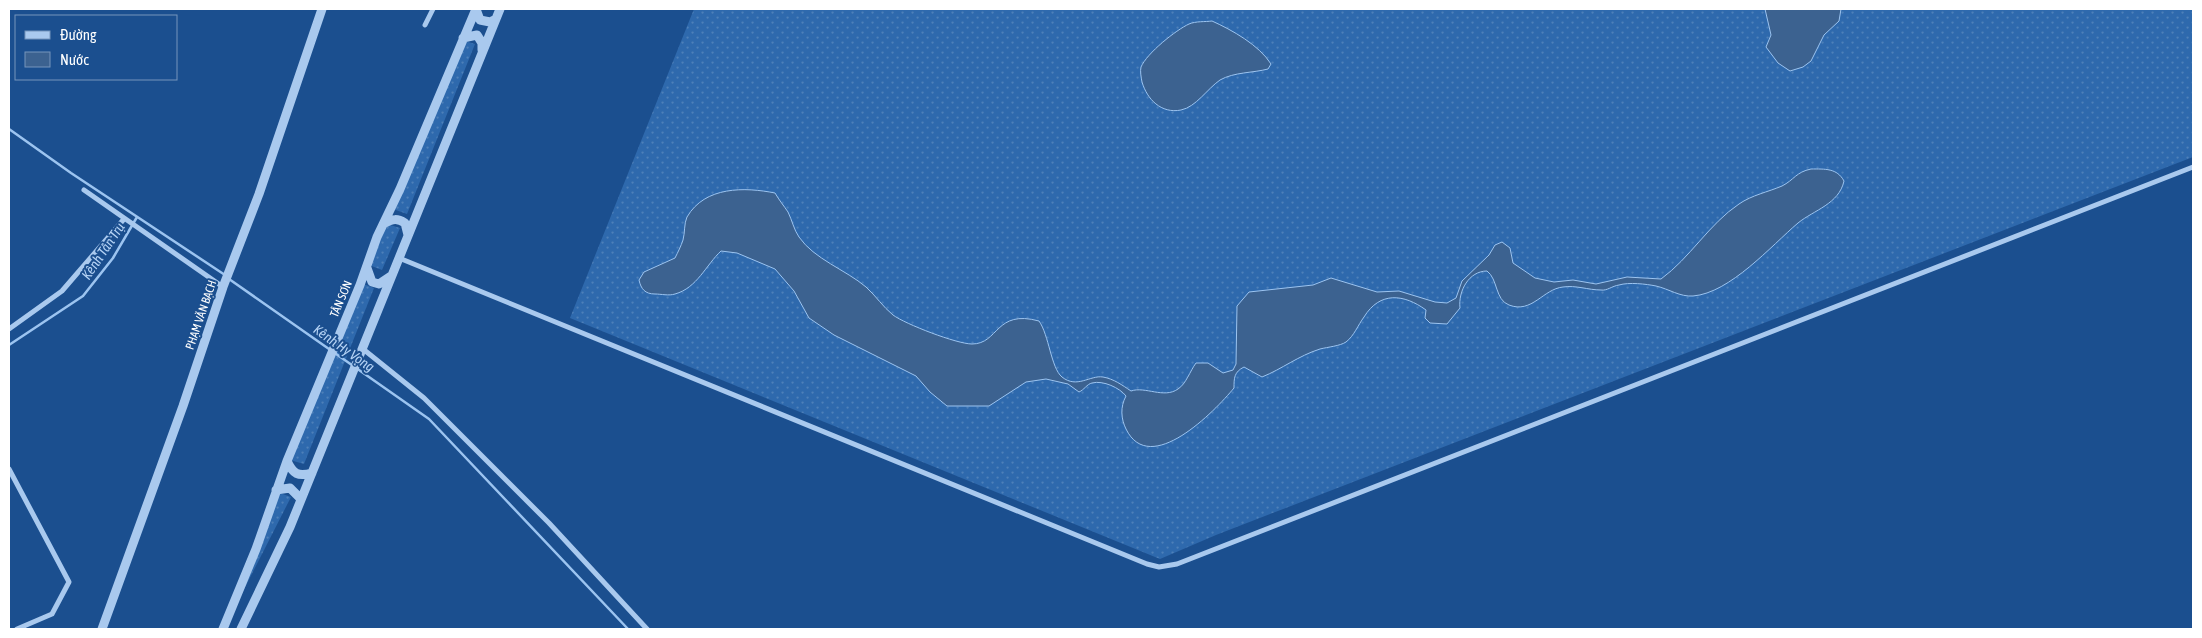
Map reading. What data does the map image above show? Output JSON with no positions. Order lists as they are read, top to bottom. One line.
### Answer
{"streets":{"street":["TÂN SƠN","PHẠM VĂN BẠCH"]},"water":["Kênh Tân Trụ","Kênh Hy Vọng"],"legend":["Đường","Nước"]}
